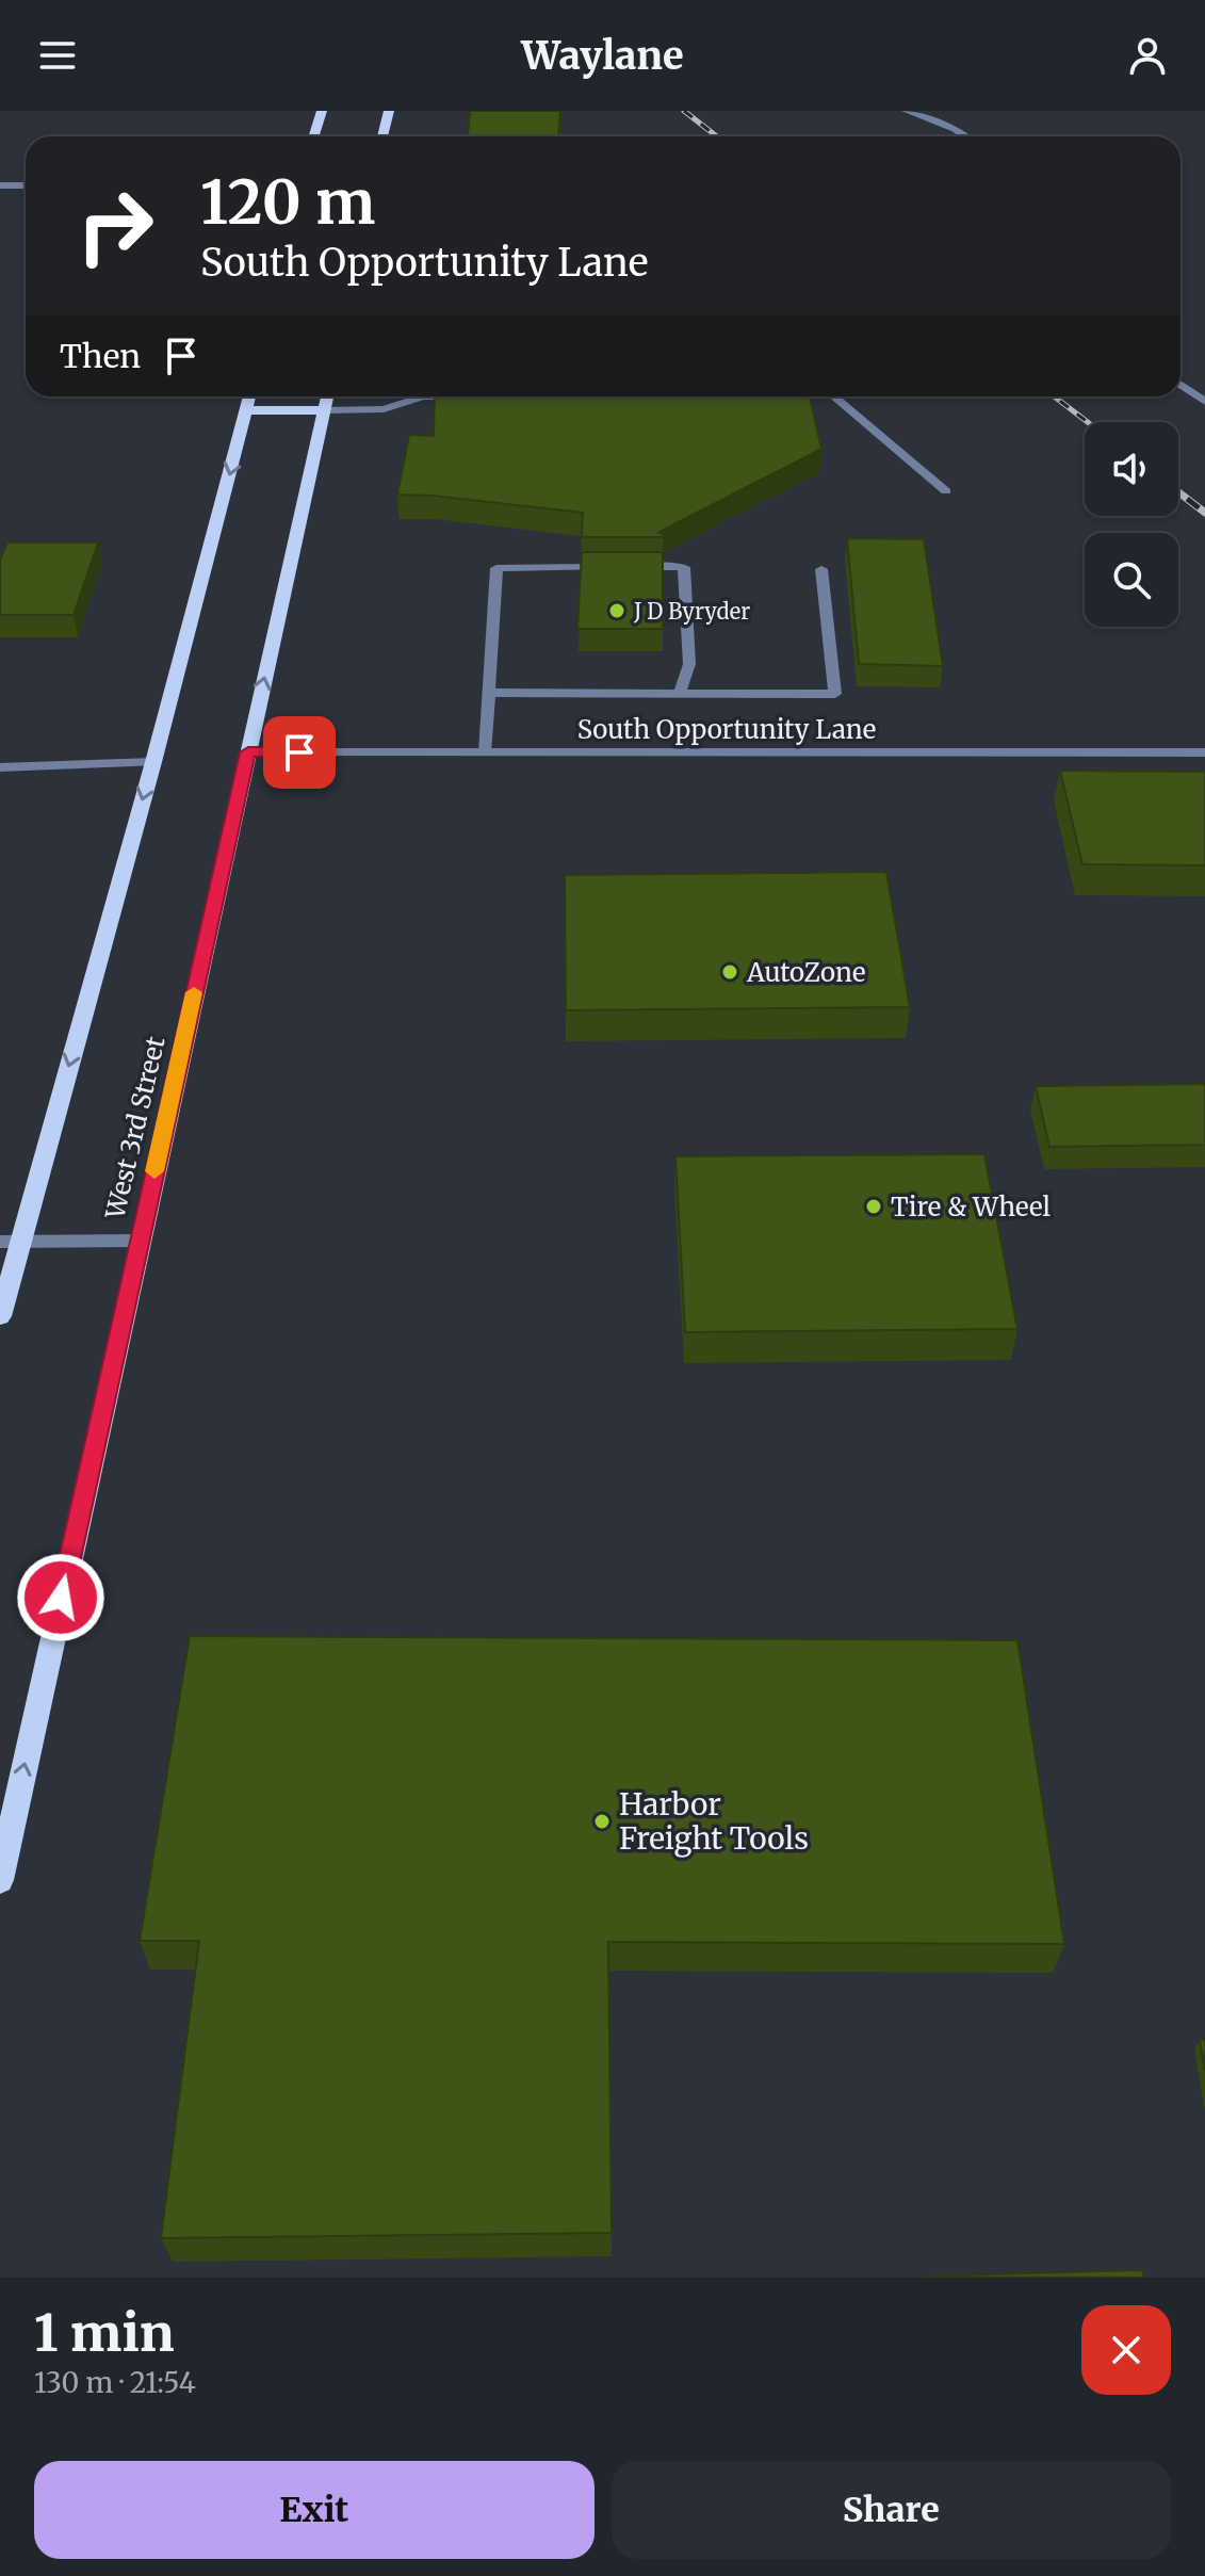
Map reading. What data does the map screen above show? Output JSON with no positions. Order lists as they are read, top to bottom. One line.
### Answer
{"streets":{"main road":["West 3rd Street"],"street":["South Opportunity Lane"]},"crossings":[["South Opportunity Lane","West 3rd Street"]],"places":["J D Byryder","AutoZone","Tire & Wheel","Harbor Freight Tools"],"page":{"header":"Waylane","turn":["120 m","South Opportunity Lane"],"then":"Then","heading":["1 min","130 m · 21:54"],"buttons":["Exit","Share"]}}
